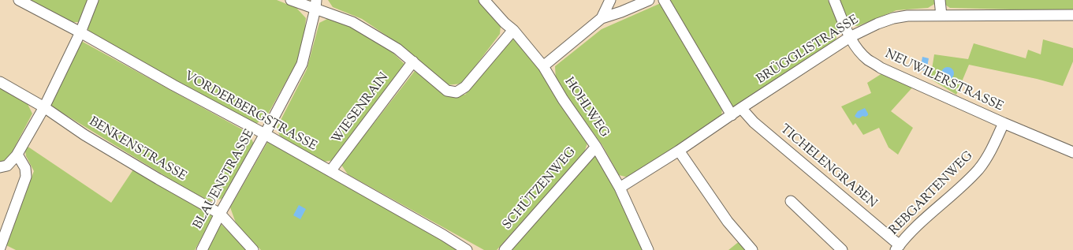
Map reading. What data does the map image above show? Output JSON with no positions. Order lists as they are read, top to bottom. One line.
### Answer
{"streets":{"street":["BRÜGGLISTRASSE","NEUWILERSTRASSE","HOHLWEG","WIESENRAIN","VORDERBERGSTRASSE","BENKENSTRASSE","TICHELENGRABEN","BLAUENSTRASSE","SCHÜTZENWEG","REBGARTENWEG"]},"crossings":[["BRÜGGLISTRASSE","NEUWILERSTRASSE"],["BRÜGGLISTRASSE","HOHLWEG"],["BRÜGGLISTRASSE","TICHELENGRABEN"],["NEUWILERSTRASSE","REBGARTENWEG"],["HOHLWEG","SCHÜTZENWEG"],["WIESENRAIN","VORDERBERGSTRASSE"],["VORDERBERGSTRASSE","BLAUENSTRASSE"],["BENKENSTRASSE","BLAUENSTRASSE"],["TICHELENGRABEN","REBGARTENWEG"]]}
